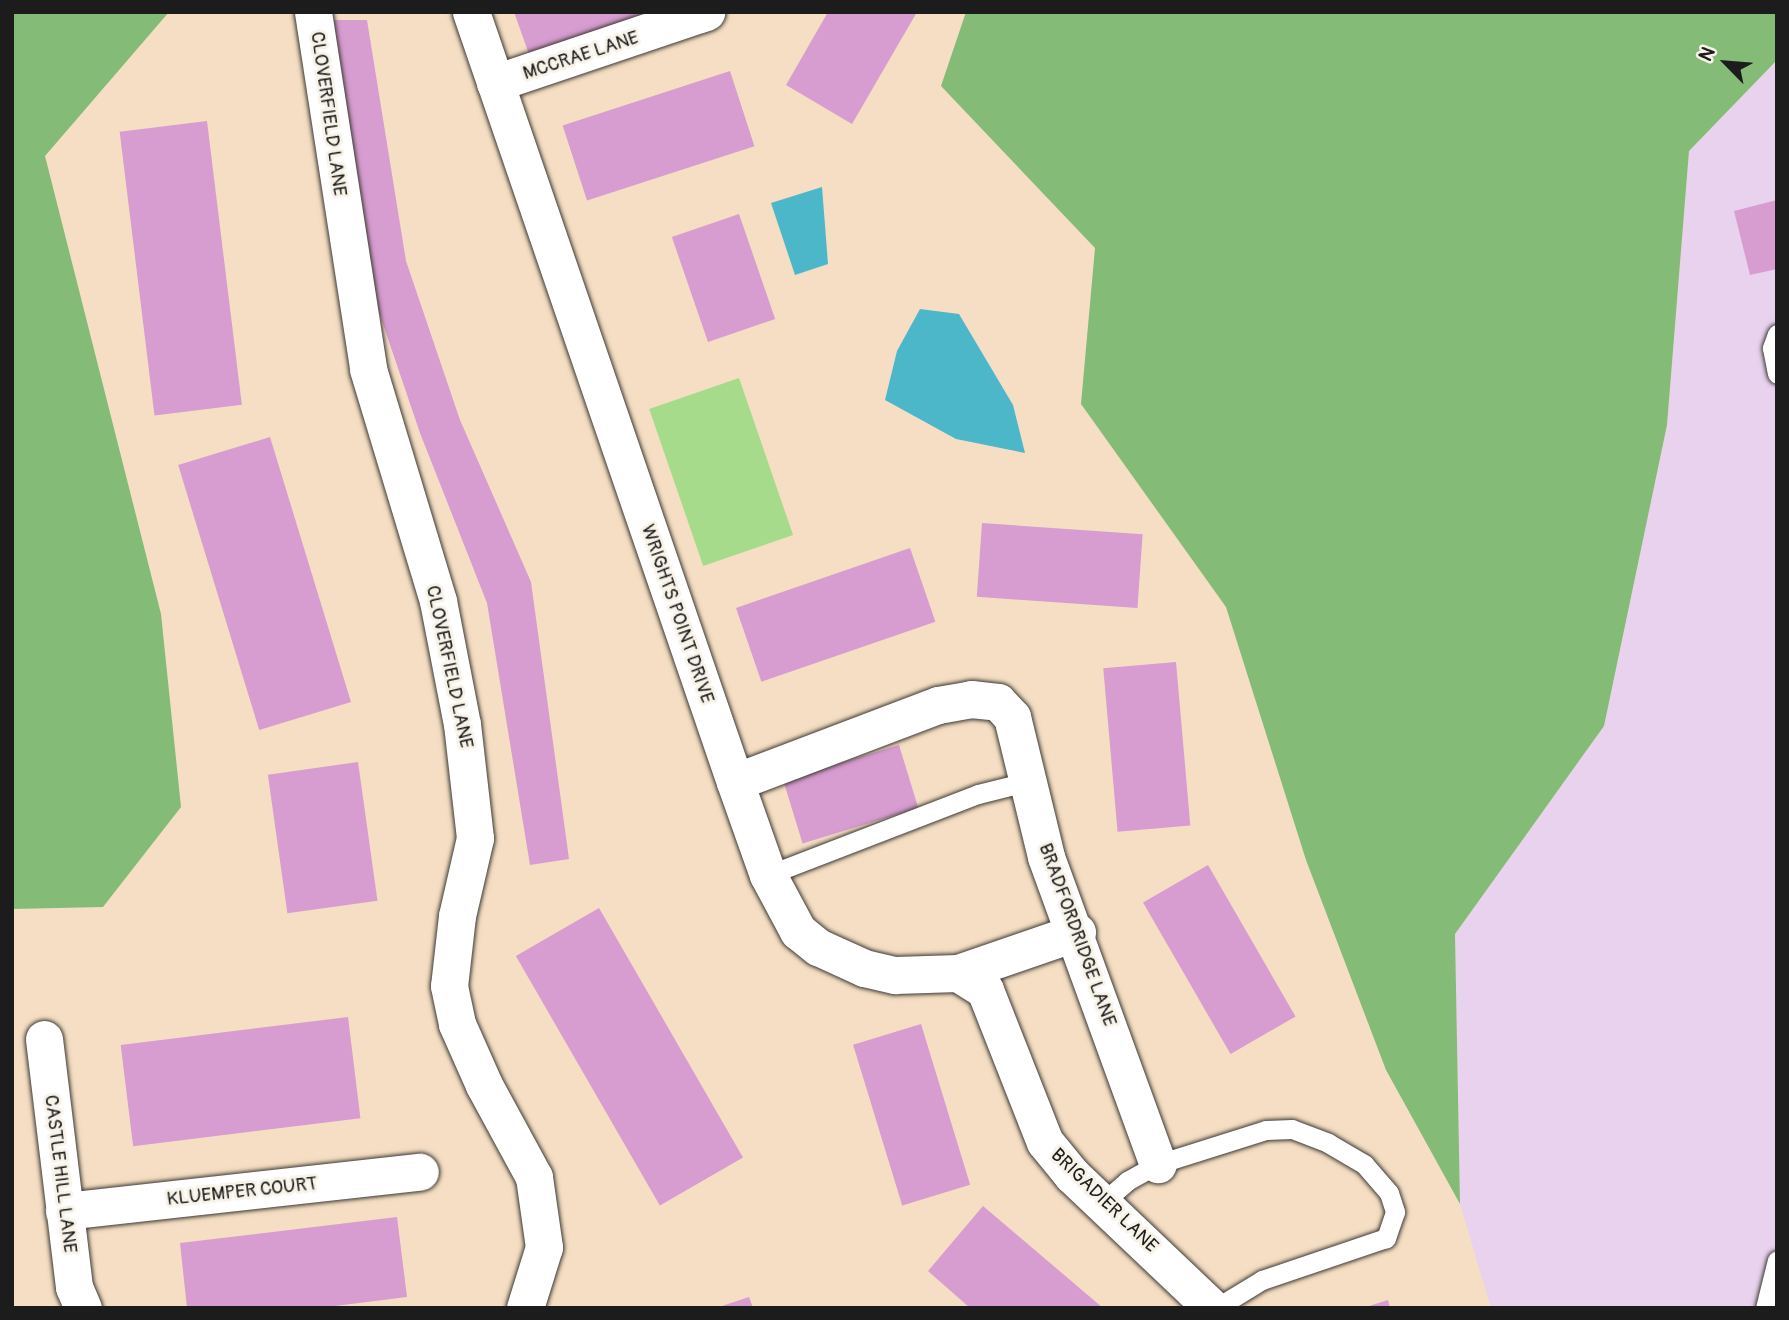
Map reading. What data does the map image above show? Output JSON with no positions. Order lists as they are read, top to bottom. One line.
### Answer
{"streets":{"street":["MCCRAE LANE","CLOVERFIELD LANE","WRIGHTS POINT DRIVE","BRADFORDRIDGE LANE","CASTLE HILL LANE","KLUEMPER COURT","BRIGADIER LANE"]},"crossings":[["MCCRAE LANE","WRIGHTS POINT DRIVE"],["WRIGHTS POINT DRIVE","BRADFORDRIDGE LANE"],["WRIGHTS POINT DRIVE","BRIGADIER LANE"],["CASTLE HILL LANE","KLUEMPER COURT"]],"north":"top left"}
